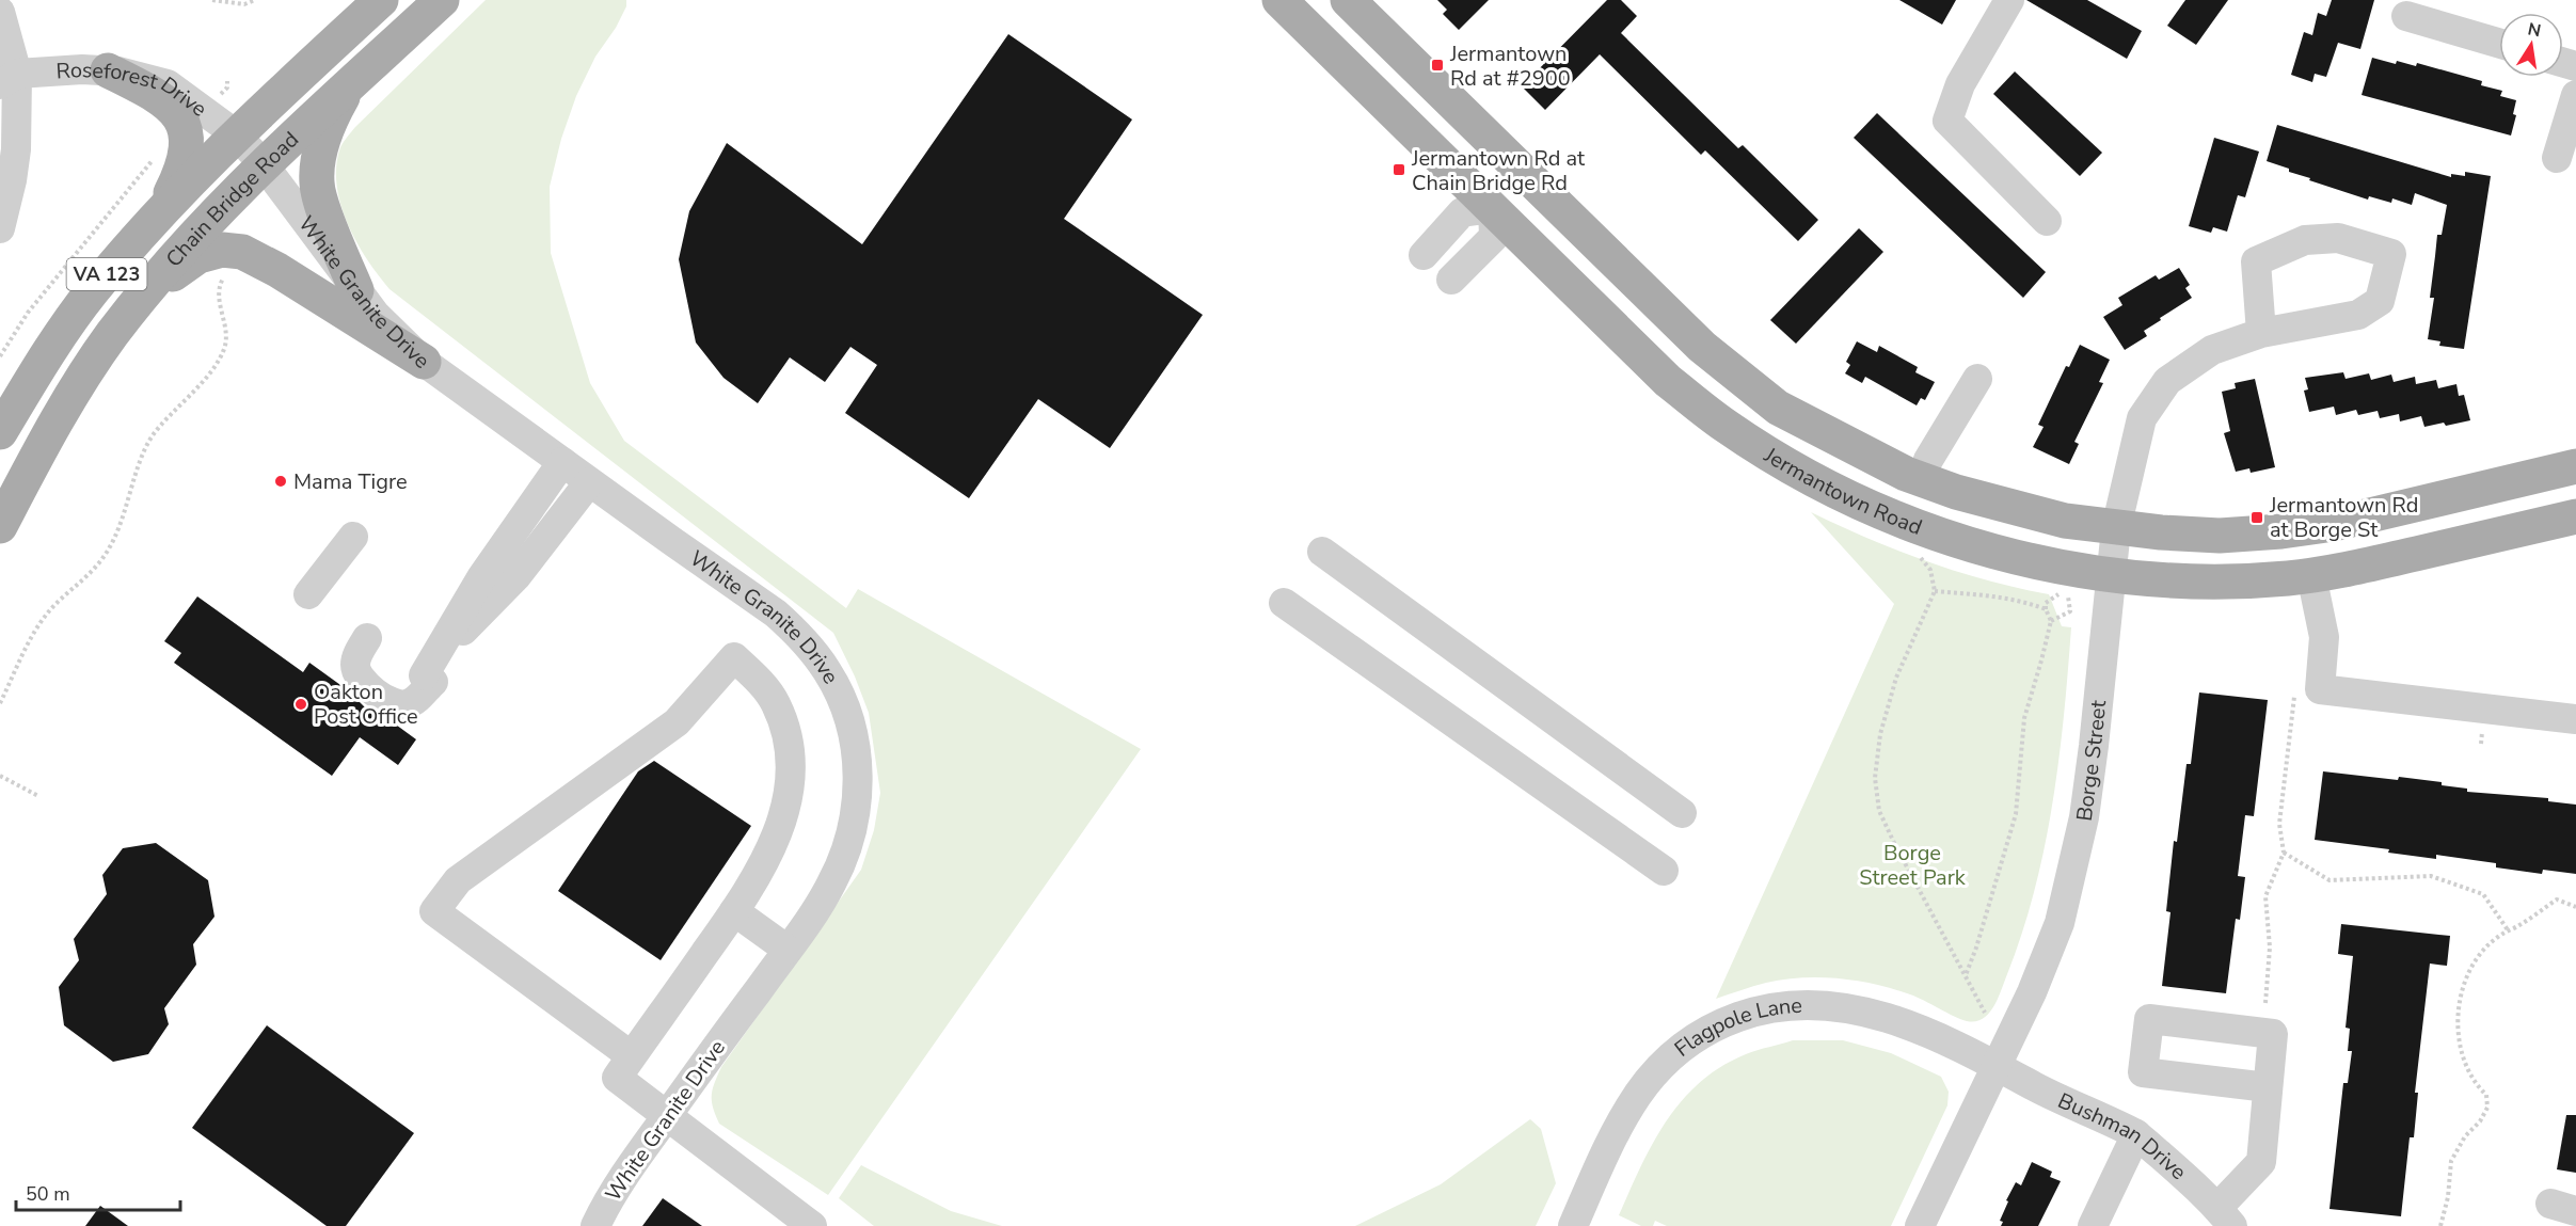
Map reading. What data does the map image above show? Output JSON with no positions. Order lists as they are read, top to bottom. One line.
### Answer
{"streets":{"main road":["Chain Bridge Road","VA 123","Jermantown Road"],"street":["Roseforest Drive","White Granite Drive","Borge Street","Flagpole Lane","Bushman Drive"]},"crossings":[["Roseforest Drive","Chain Bridge Road"],["Roseforest Drive","White Granite Drive"],["Chain Bridge Road","White Granite Drive"],["Jermantown Road","Borge Street"],["Borge Street","Flagpole Lane"],["Borge Street","Bushman Drive"],["Flagpole Lane","Bushman Drive"]],"parks":["Borge Street Park"],"places":{"transit":["Jermantown Rd at #2900","Jermantown Rd at Chain Bridge Rd","Jermantown Rd at Borge St"],"other":["Mama Tigre","Oakton Post Office"]},"scale_bar":"50 m","north":"top"}
